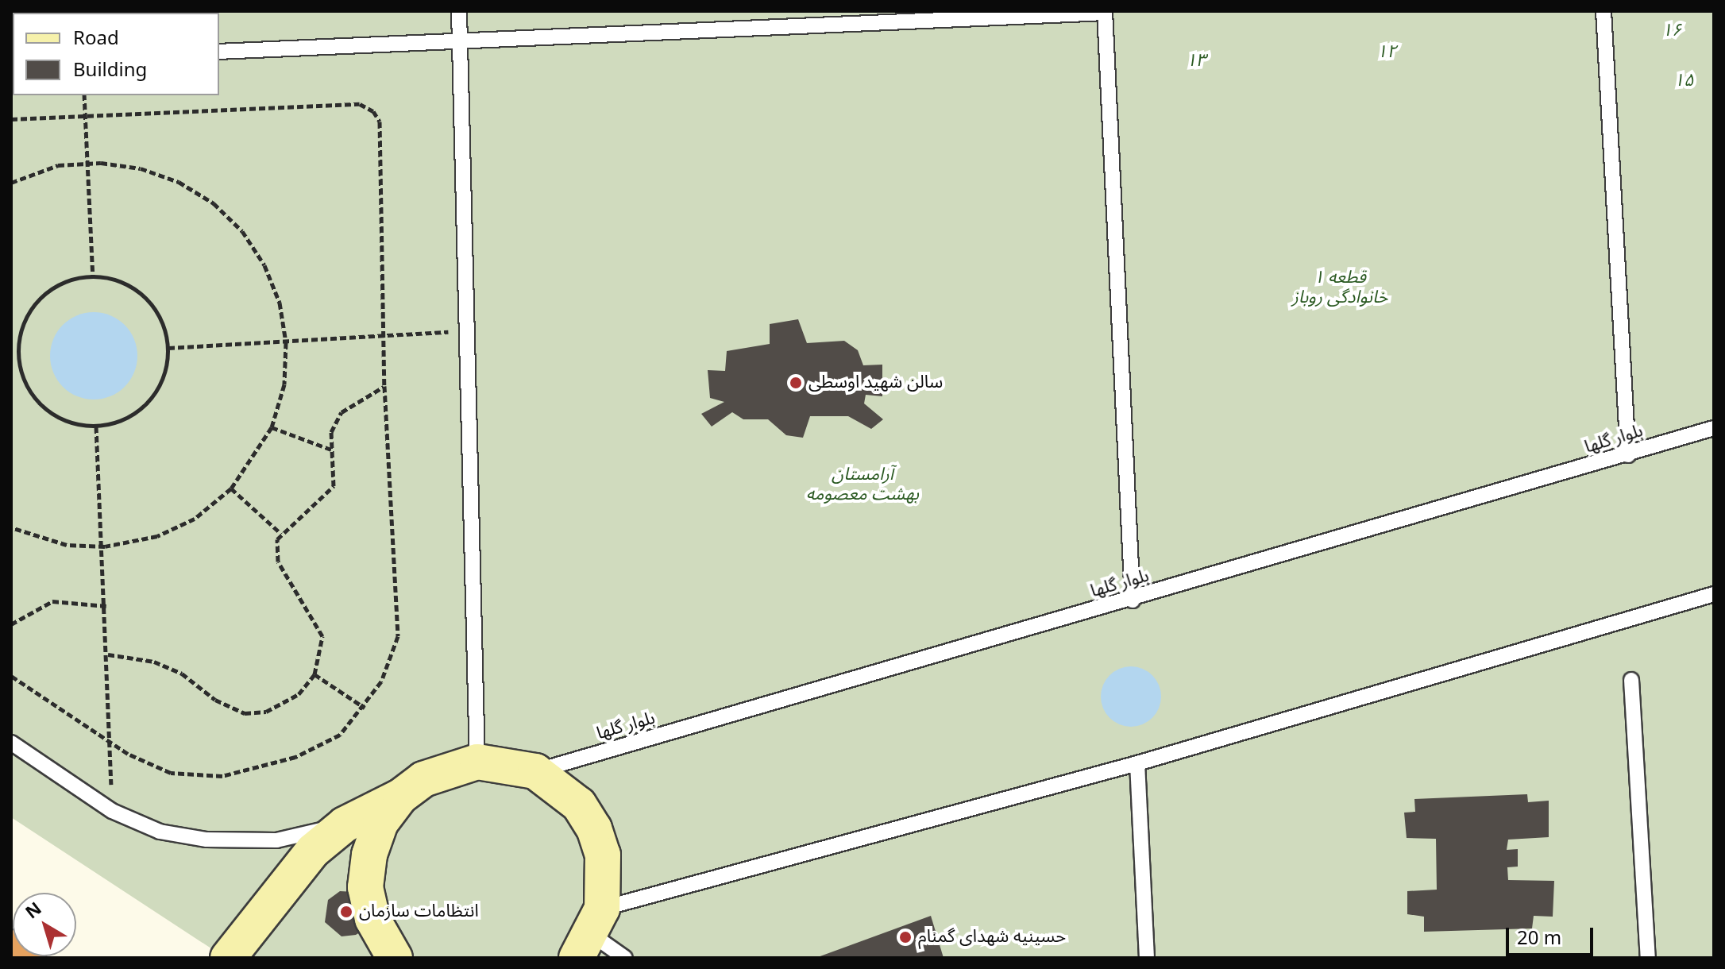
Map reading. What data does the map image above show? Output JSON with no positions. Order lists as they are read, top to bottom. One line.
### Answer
{"streets":{"lane":["بلوار گلها"]},"parks":["۱۶","۱۲","۱۳","۱۵","قطعه ۱ خانوادگی روباز","آرامستان بهشت معصومه"],"places":["سالن شهید اوسطی","انتظامات سازمان","حسینیه شهدای گمنام"],"legend":["Road","Building"],"scale_bar":"20 m","north":"top left"}
